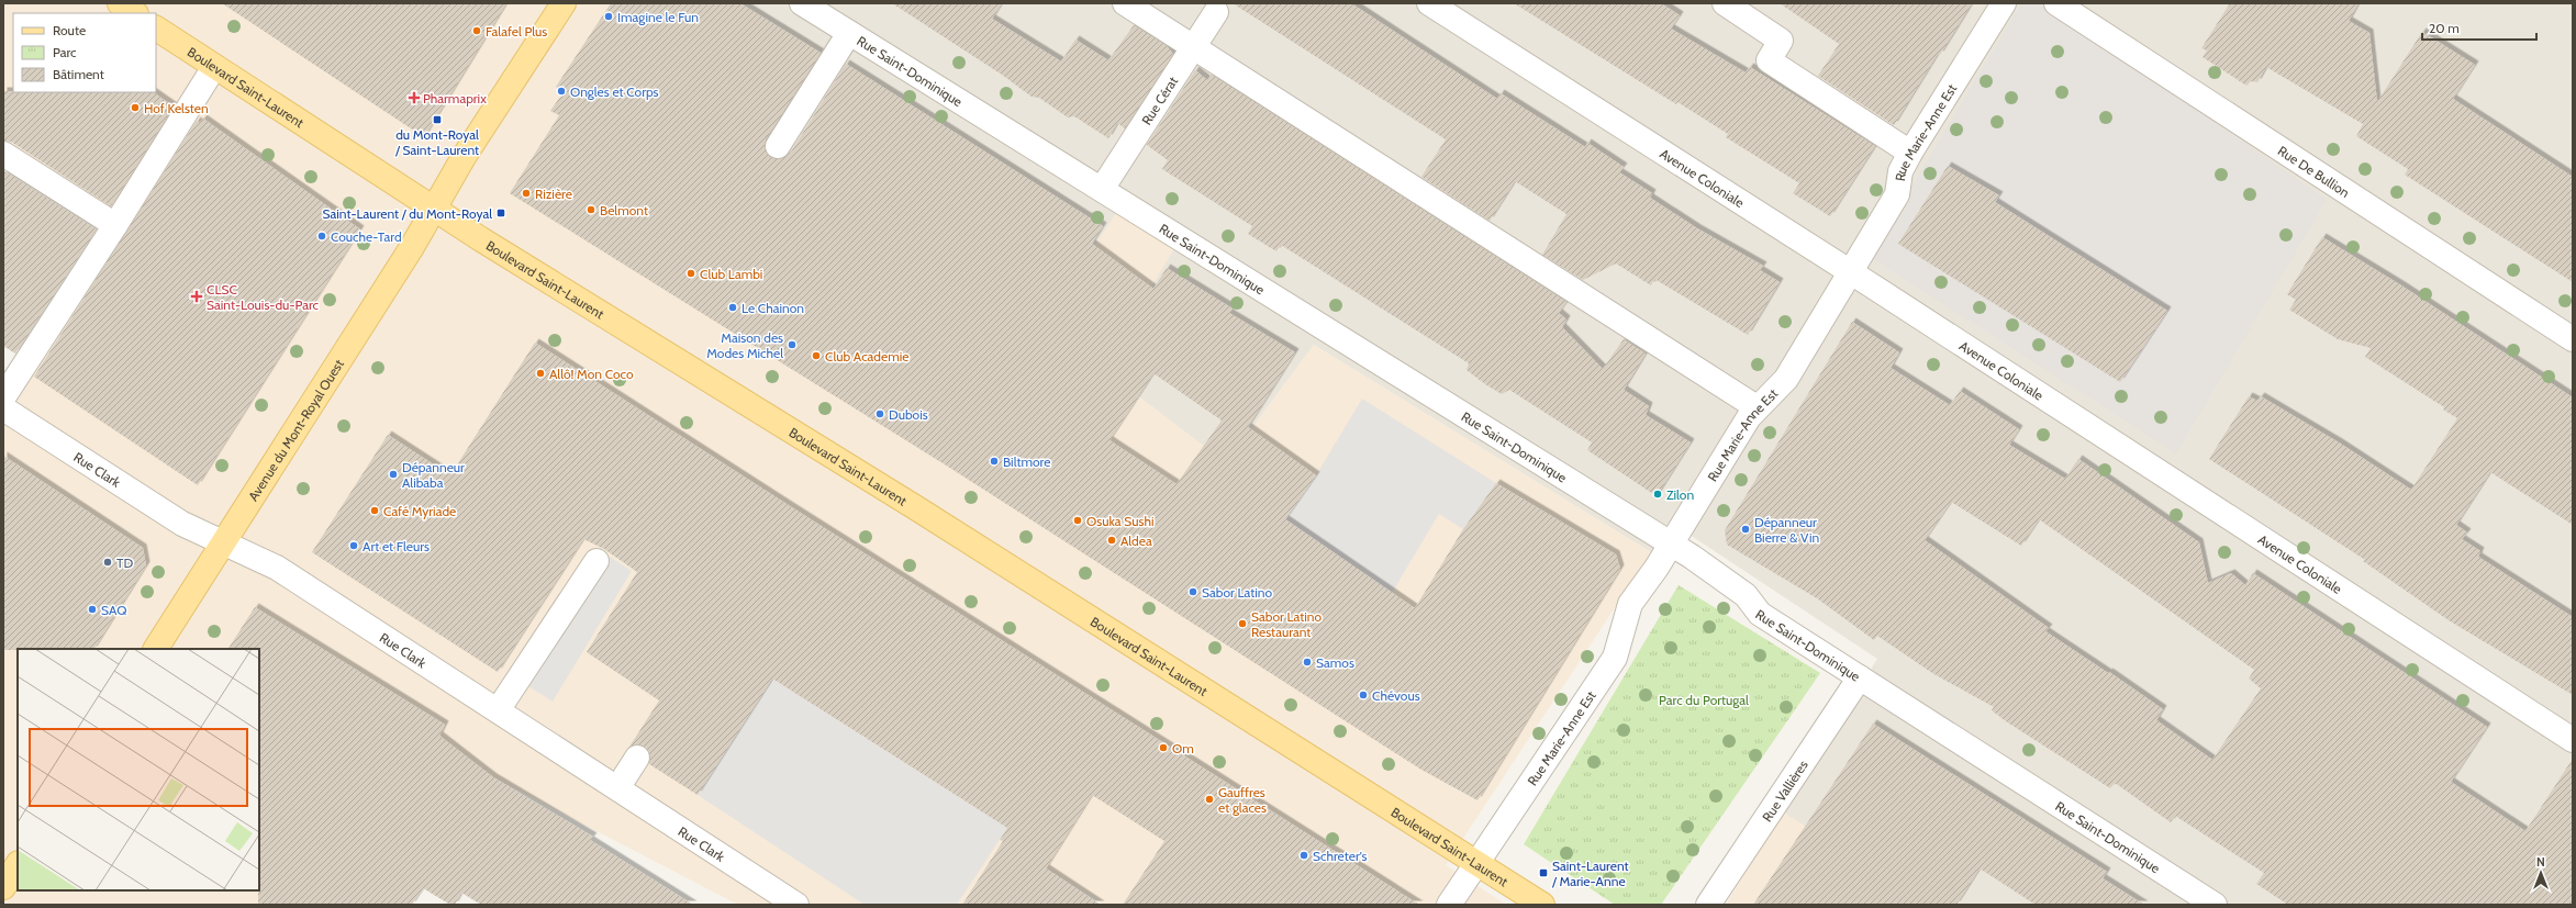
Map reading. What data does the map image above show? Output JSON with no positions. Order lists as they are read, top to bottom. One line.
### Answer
{"streets":{"main road":["Boulevard Saint-Laurent","Avenue du Mont-Royal Ouest"],"street":["Rue Saint-Dominique","Rue Cérat","Rue Marie-Anne Est","Rue De Bullion","Avenue Coloniale","Rue Clark","Rue Vallières"]},"crossings":[["Rue Saint-Dominique","Rue Cérat"],["Rue Saint-Dominique","Rue Marie-Anne Est"],["Rue Saint-Dominique","Rue Vallières"],["Boulevard Saint-Laurent","Rue Marie-Anne Est"],["Boulevard Saint-Laurent","Avenue du Mont-Royal Ouest"],["Rue Marie-Anne Est","Avenue Coloniale"],["Avenue du Mont-Royal Ouest","Rue Clark"]],"parks":["Parc du Portugal"],"places":{"other":["Imagine le Fun","Falafel Plus","Ongles et Corps","Hof Kelsten","Rizière","Belmont","Couche-Tard","Club Lambi","Le Chainon","Maison des Modes Michel","Club Academie","Allô! Mon Coco","Dubois","Biltmore","Dépanneur Alibaba","Zilon","Café Myriade","Osuka Sushi","Dépanneur Bierre & Vin","Aldea","Art et Fleurs","TD","Sabor Latino","SAQ","Sabor Latino Restaurant","Samos","Chévous","Om","Gauffres et glaces","Schreter's"],"health":["Pharmaprix","CLSC Saint-Louis-du-Parc"],"transit":["du Mont-Royal / Saint-Laurent","Saint-Laurent / du Mont-Royal","Saint-Laurent / Marie-Anne"]},"legend":["Route","Parc","Bâtiment"],"scale_bar":"20 m","north":"top"}
